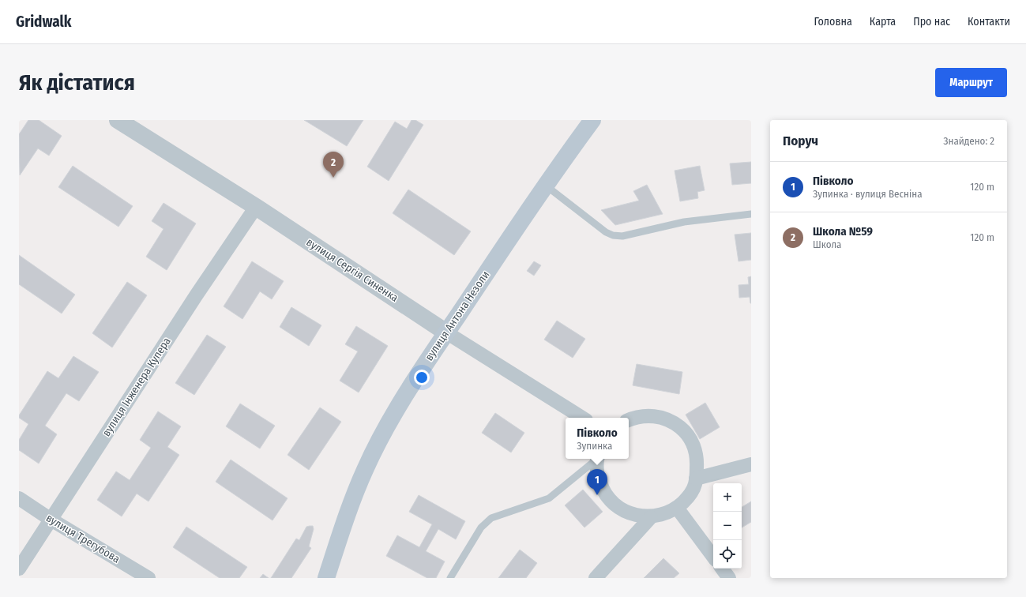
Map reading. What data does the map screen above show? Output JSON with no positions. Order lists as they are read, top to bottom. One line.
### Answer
{"streets":{"main road":["вулиця Антона Незоли"],"street":["вулиця Сергія Синенка","вулиця Інженера Купера","вулиця Трегубова"]},"crossings":[["вулиця Сергія Синенка","вулиця Антона Незоли"],["вулиця Сергія Синенка","вулиця Інженера Купера"],["вулиця Інженера Купера","вулиця Трегубова"]],"page":{"header":"Gridwalk","nav":["Головна","Карта","Про нас","Контакти"],"buttons":"Маршрут","title":"Як дістатися","heading":["Поруч","Знайдено: 2"],"pins":["2","1"],"list":[{"mark":"1","name":"Півколо","note":"Зупинка · вулиця Весніна","value":"120 m"},{"mark":"2","name":"Школа №59","note":"Школа","value":"120 m"}],"popup":["Півколо","Зупинка"],"map_buttons":["+","−"]}}
